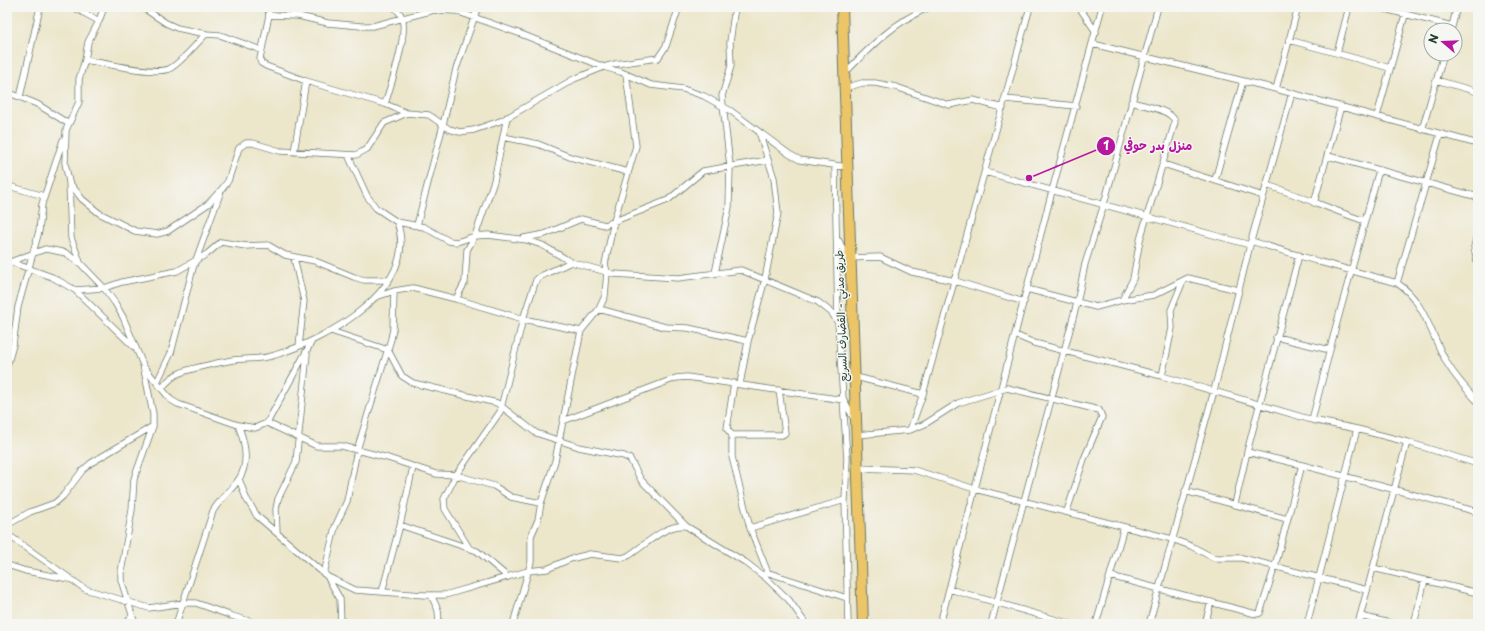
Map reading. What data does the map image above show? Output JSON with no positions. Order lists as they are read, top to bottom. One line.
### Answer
{"streets":{"highway":["طريق مدني - القضارف السريع"]},"places":["منزل بدر حوفي"],"north":"left"}
